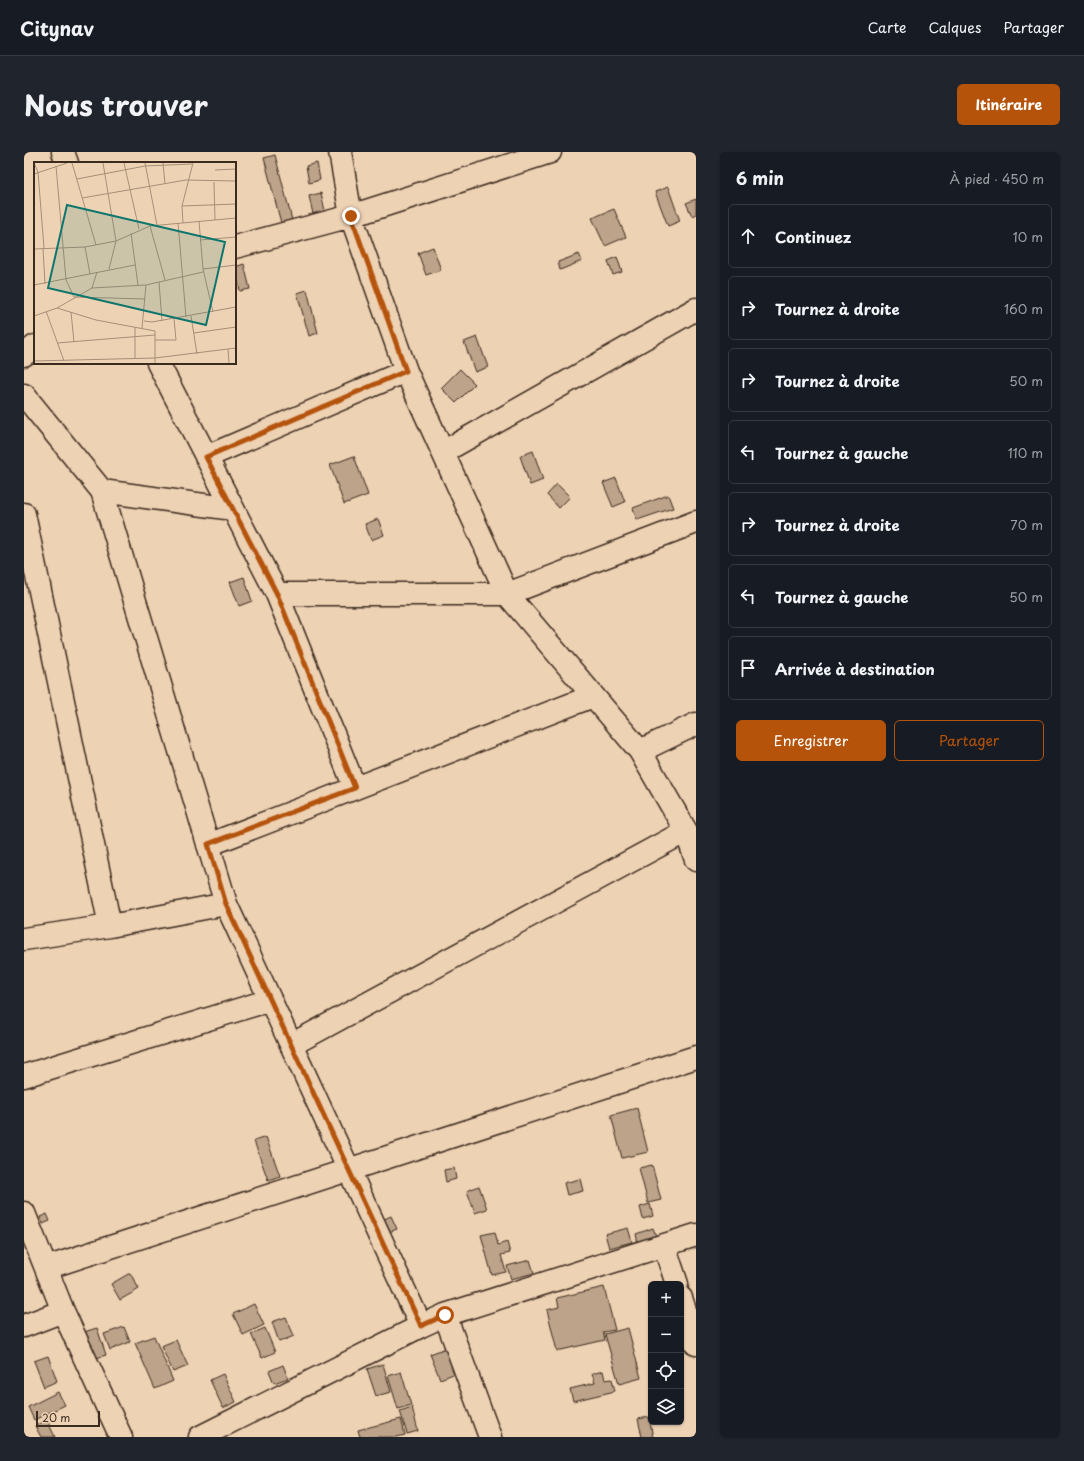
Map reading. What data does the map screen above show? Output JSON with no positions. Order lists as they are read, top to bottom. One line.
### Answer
{"scale_bar":"20 m","page":{"header":"Citynav","nav":["Carte","Calques","Partager"],"title":"Nous trouver","buttons":["Itinéraire",["Enregistrer","Partager"]],"heading":["6 min","À pied · 450 m"],"list":[["Continuez","10 m"],["Tournez à droite","160 m"],["Tournez à droite","50 m"],["Tournez à gauche","110 m"],["Tournez à droite","70 m"],["Tournez à gauche","50 m"],"Arrivée à destination"],"map_buttons":["+","−"],"scale":"20 m"}}
